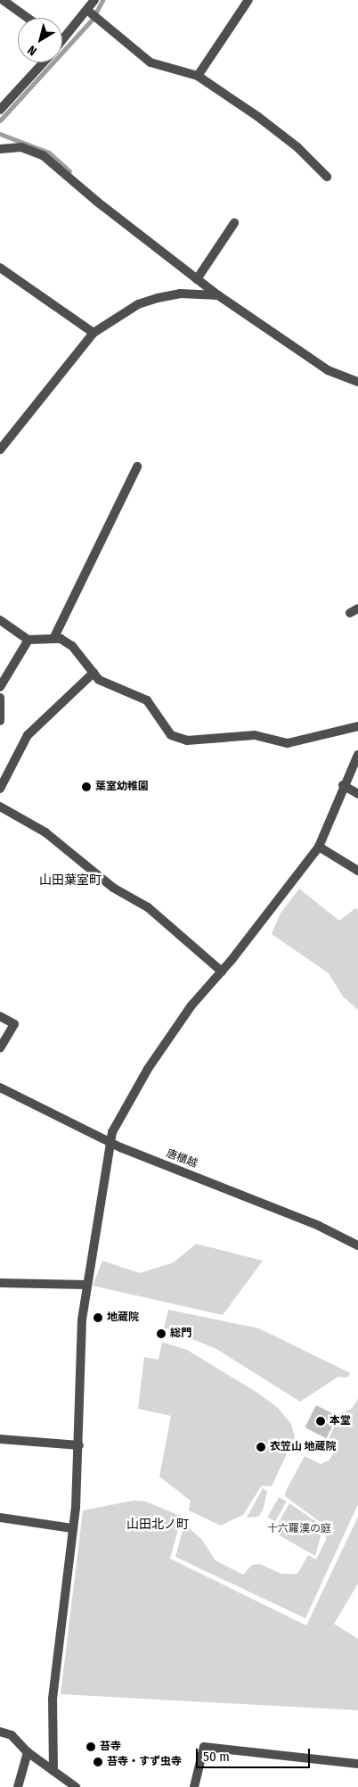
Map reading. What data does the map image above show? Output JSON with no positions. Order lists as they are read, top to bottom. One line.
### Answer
{"streets":{"street":["唐櫃越"]},"districts":["山田葉室町","山田北ノ町"],"parks":["十六羅漢の庭"],"places":["葉室幼稚園","地蔵院","総門","本堂","衣笠山 地蔵院","苔寺","苔寺・すず虫寺"],"scale_bar":"50 m","north":"bottom left"}
